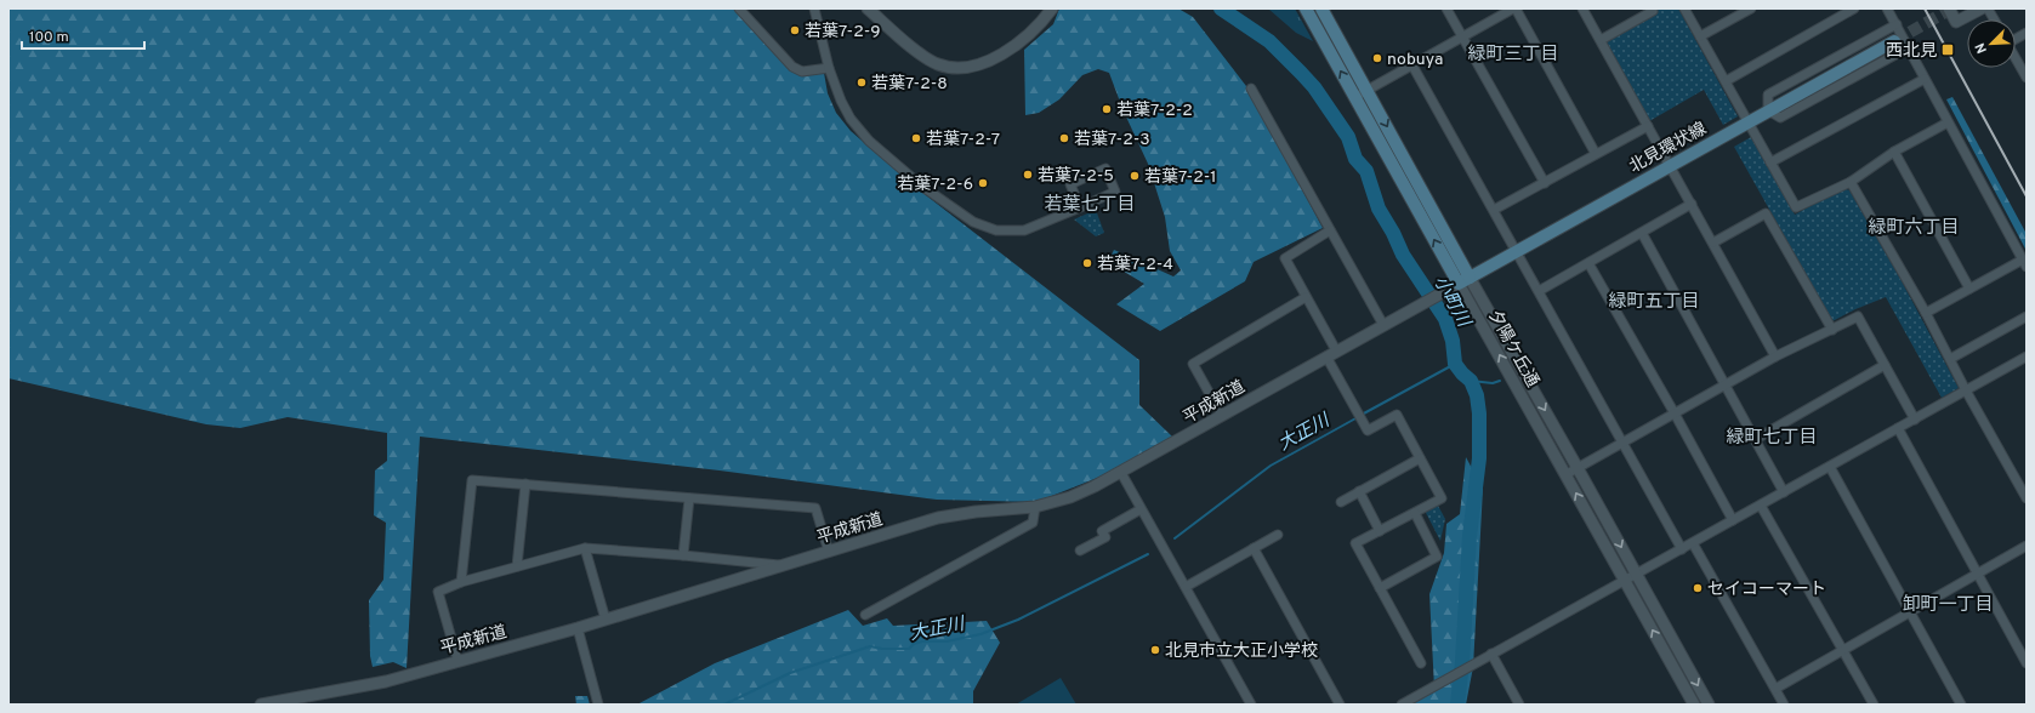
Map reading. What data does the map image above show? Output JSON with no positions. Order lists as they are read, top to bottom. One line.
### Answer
{"streets":{"main road":["北見環状線","夕陽ケ丘通"],"street":["平成新道"]},"crossings":[["北見環状線","夕陽ケ丘通"],["北見環状線","平成新道"],["夕陽ケ丘通","平成新道"]],"districts":["緑町三丁目","若葉七丁目","緑町六丁目","緑町五丁目","緑町七丁目","卸町一丁目"],"water":["小町川","大正川"],"places":{"other":["若葉7-2-9","nobuya","若葉7-2-8","若葉7-2-2","若葉7-2-7","若葉7-2-3","若葉7-2-5","若葉7-2-1","若葉7-2-6","若葉7-2-4","セイコーマート","北見市立大正小学校"],"transit":["西北見"]},"scale_bar":"100 m","north":"bottom left"}
